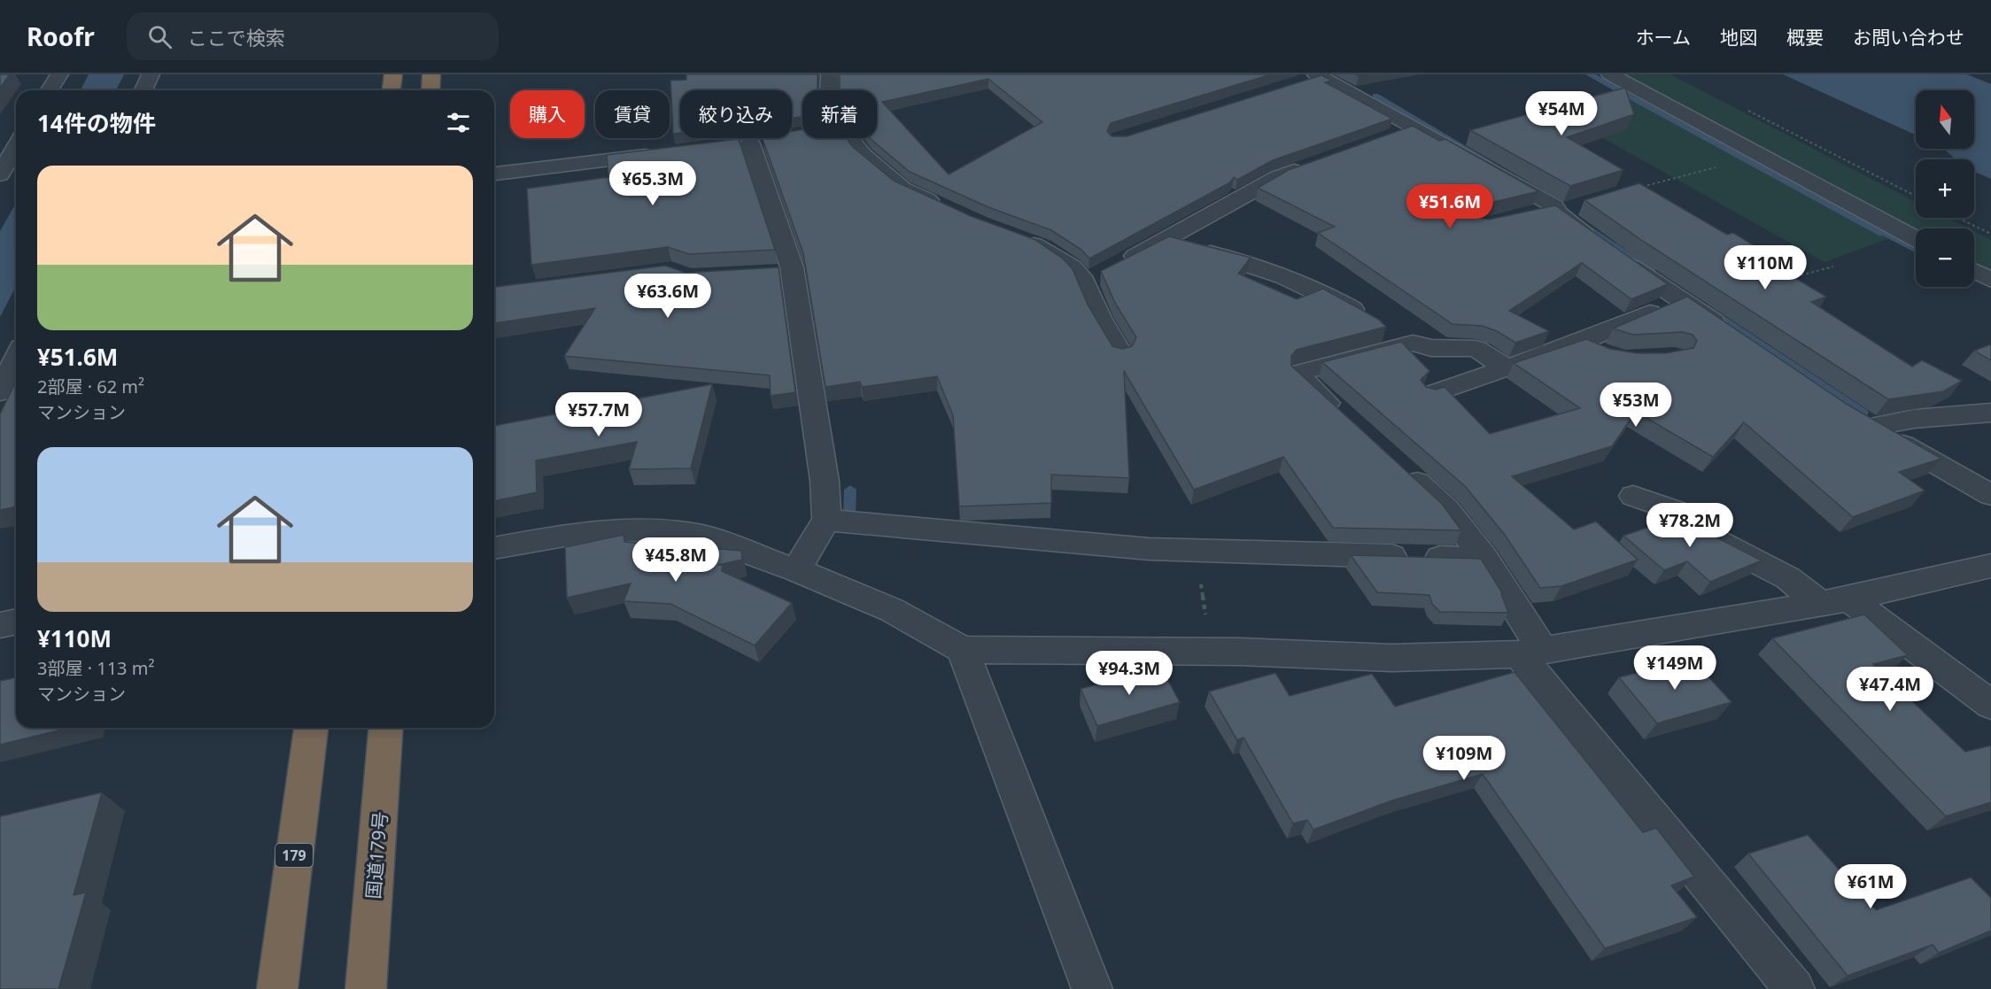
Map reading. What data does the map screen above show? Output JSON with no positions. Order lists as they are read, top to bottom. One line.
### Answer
{"streets":{"highway":["179","国道179号"]},"north":"top","page":{"header":"Roofr","search":"ここで検索","nav":["ホーム","地図","概要","お問い合わせ"],"map_buttons":["+","−"],"chip":["購入","賃貸","絞り込み","新着"],"heading":"14件の物件","price":["¥54M","¥65.3M","¥51.6M","¥110M","¥63.6M","¥53M","¥57.7M","¥78.2M","¥45.8M","¥149M","¥94.3M","¥47.4M","¥109M","¥61M"],"list":[{"name":"¥51.6M","note":"2部屋 · 62 m² · マンション"},{"name":"¥110M","note":"3部屋 · 113 m² · マンション"}]}}
